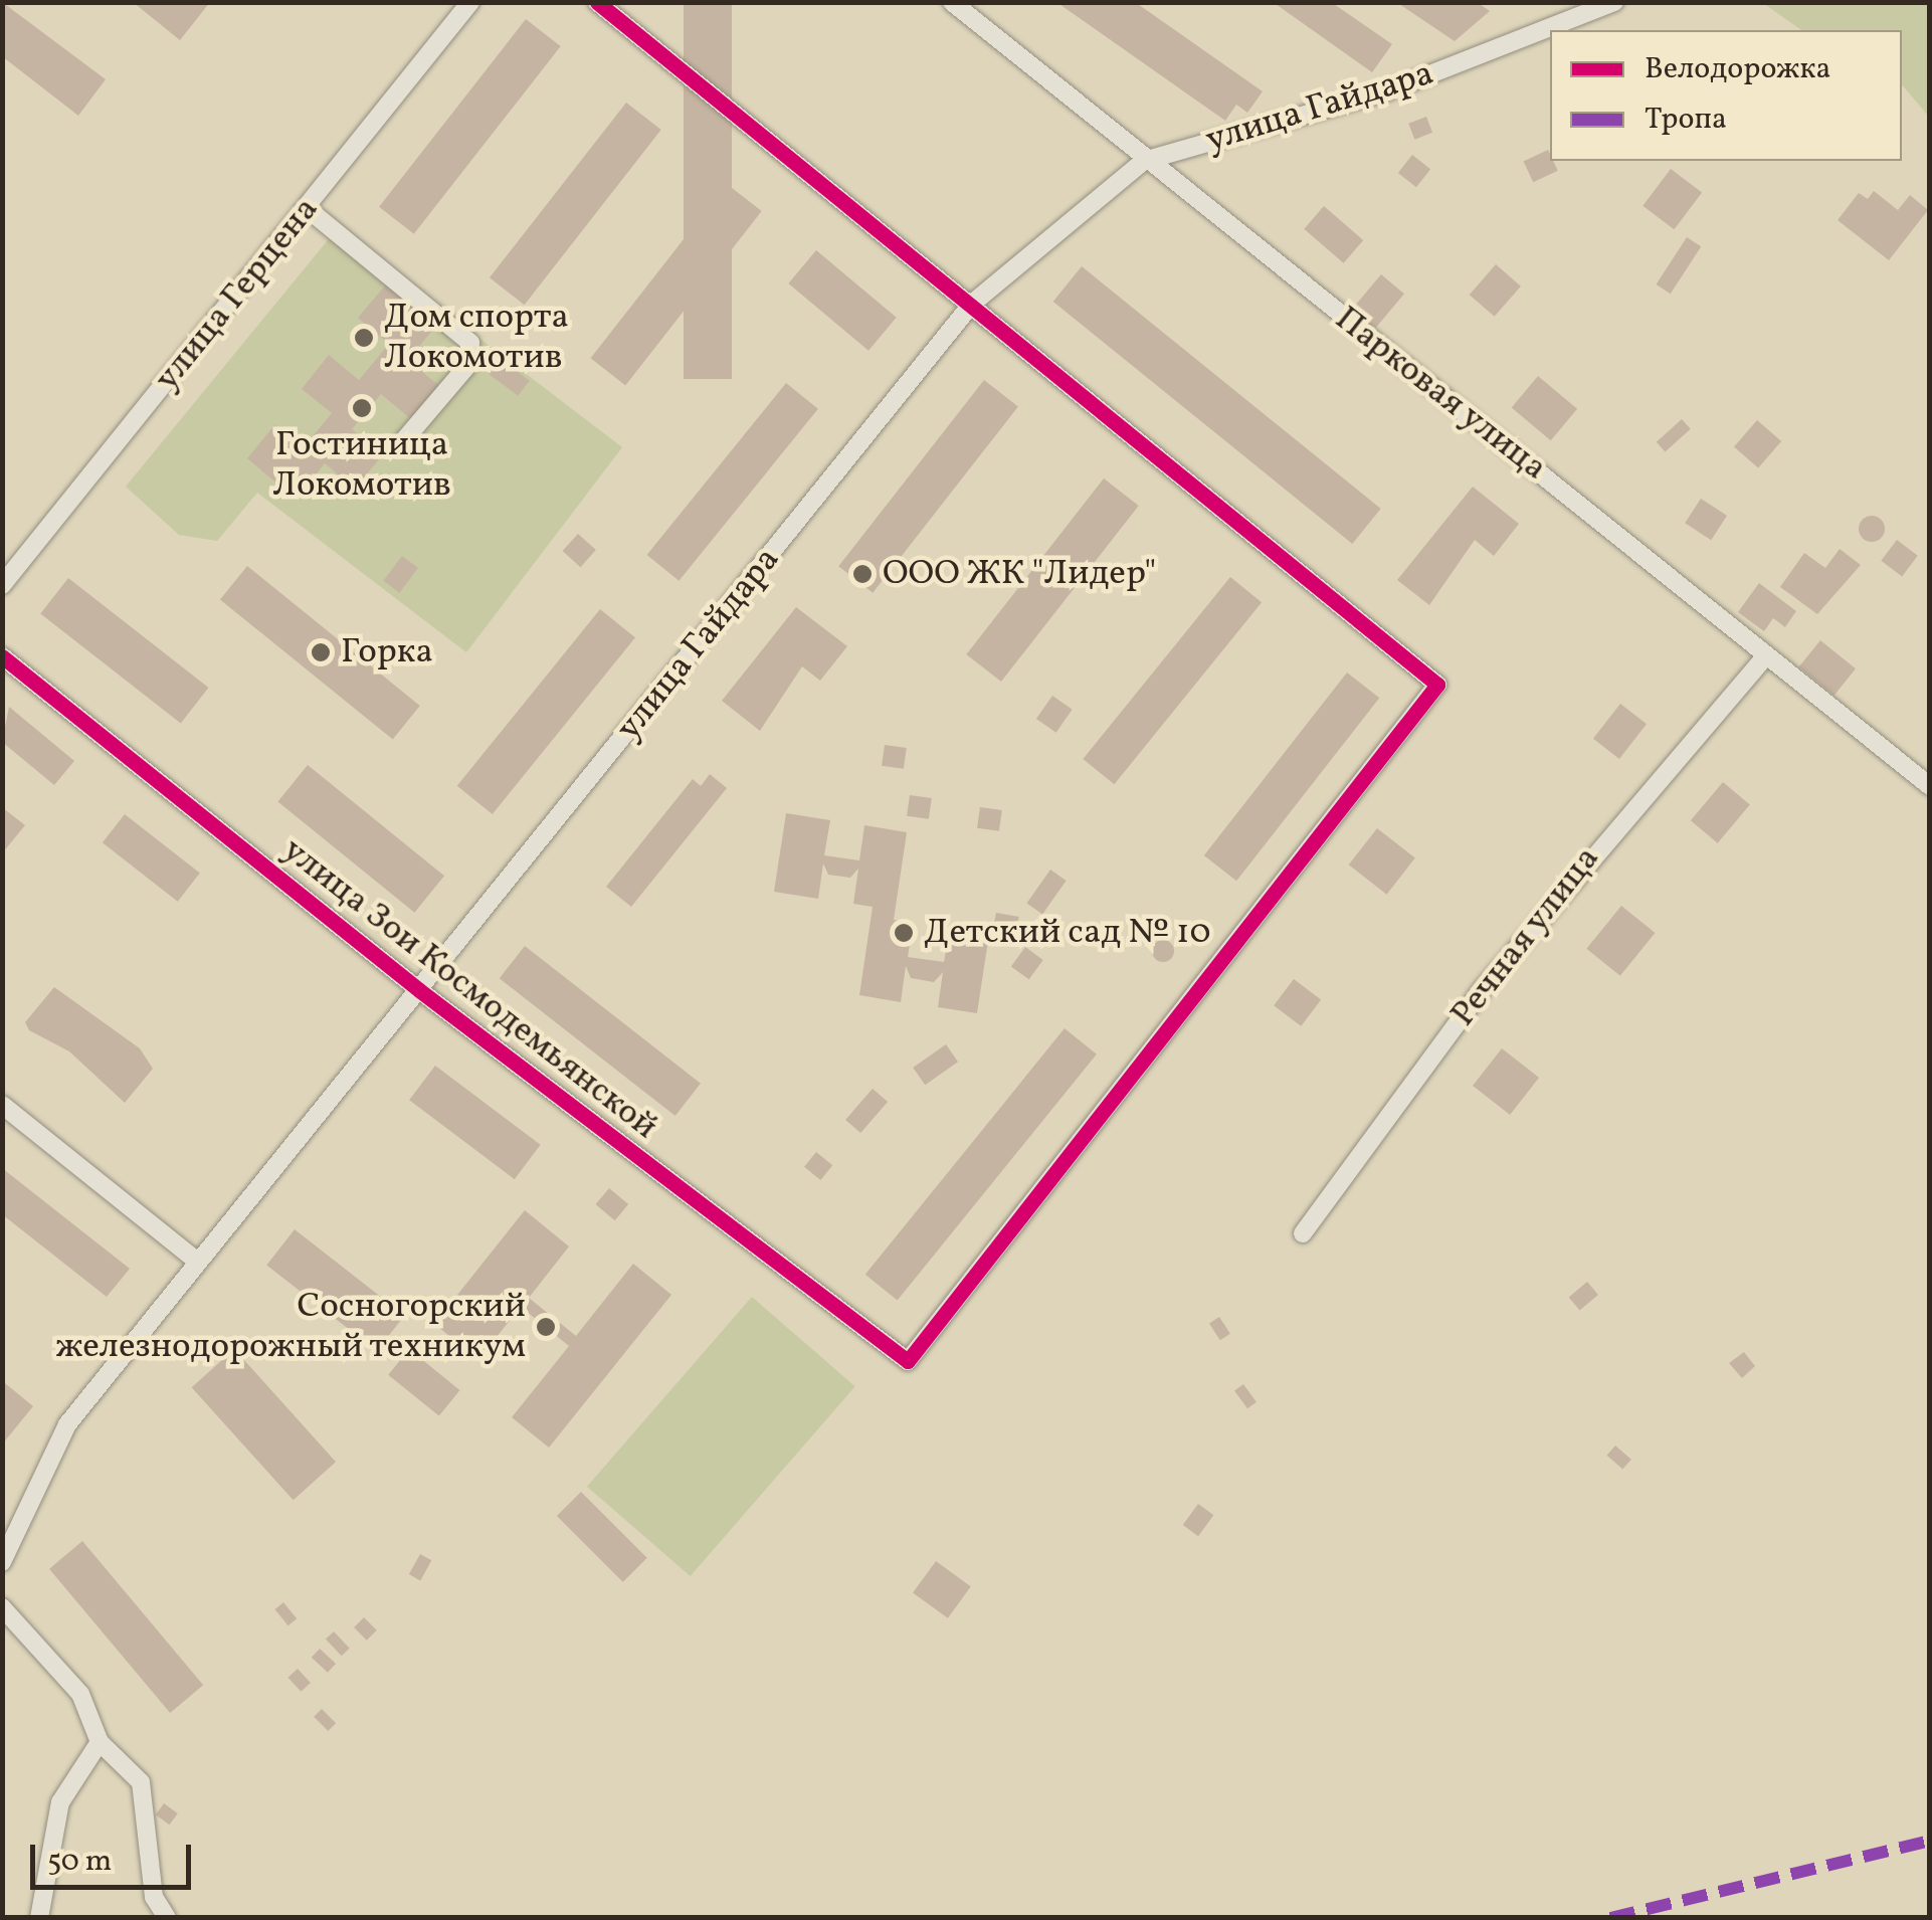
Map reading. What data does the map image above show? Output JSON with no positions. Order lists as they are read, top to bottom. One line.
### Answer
{"streets":{"street":["улица Гайдара","улица Герцена","Парковая улица","Речная улица","улица Зои Космодемьянской"]},"crossings":[["улица Гайдара","Парковая улица"],["улица Гайдара","улица Зои Космодемьянской"],["Парковая улица","Речная улица"]],"places":["Дом спорта Локомотив","Гостиница Локомотив","ООО ЖК \"Лидер\"","Горка","Детский сад № 10","Сосногорский железнодорожный техникум"],"legend":["Велодорожка","Тропа"],"scale_bar":"50 m"}
